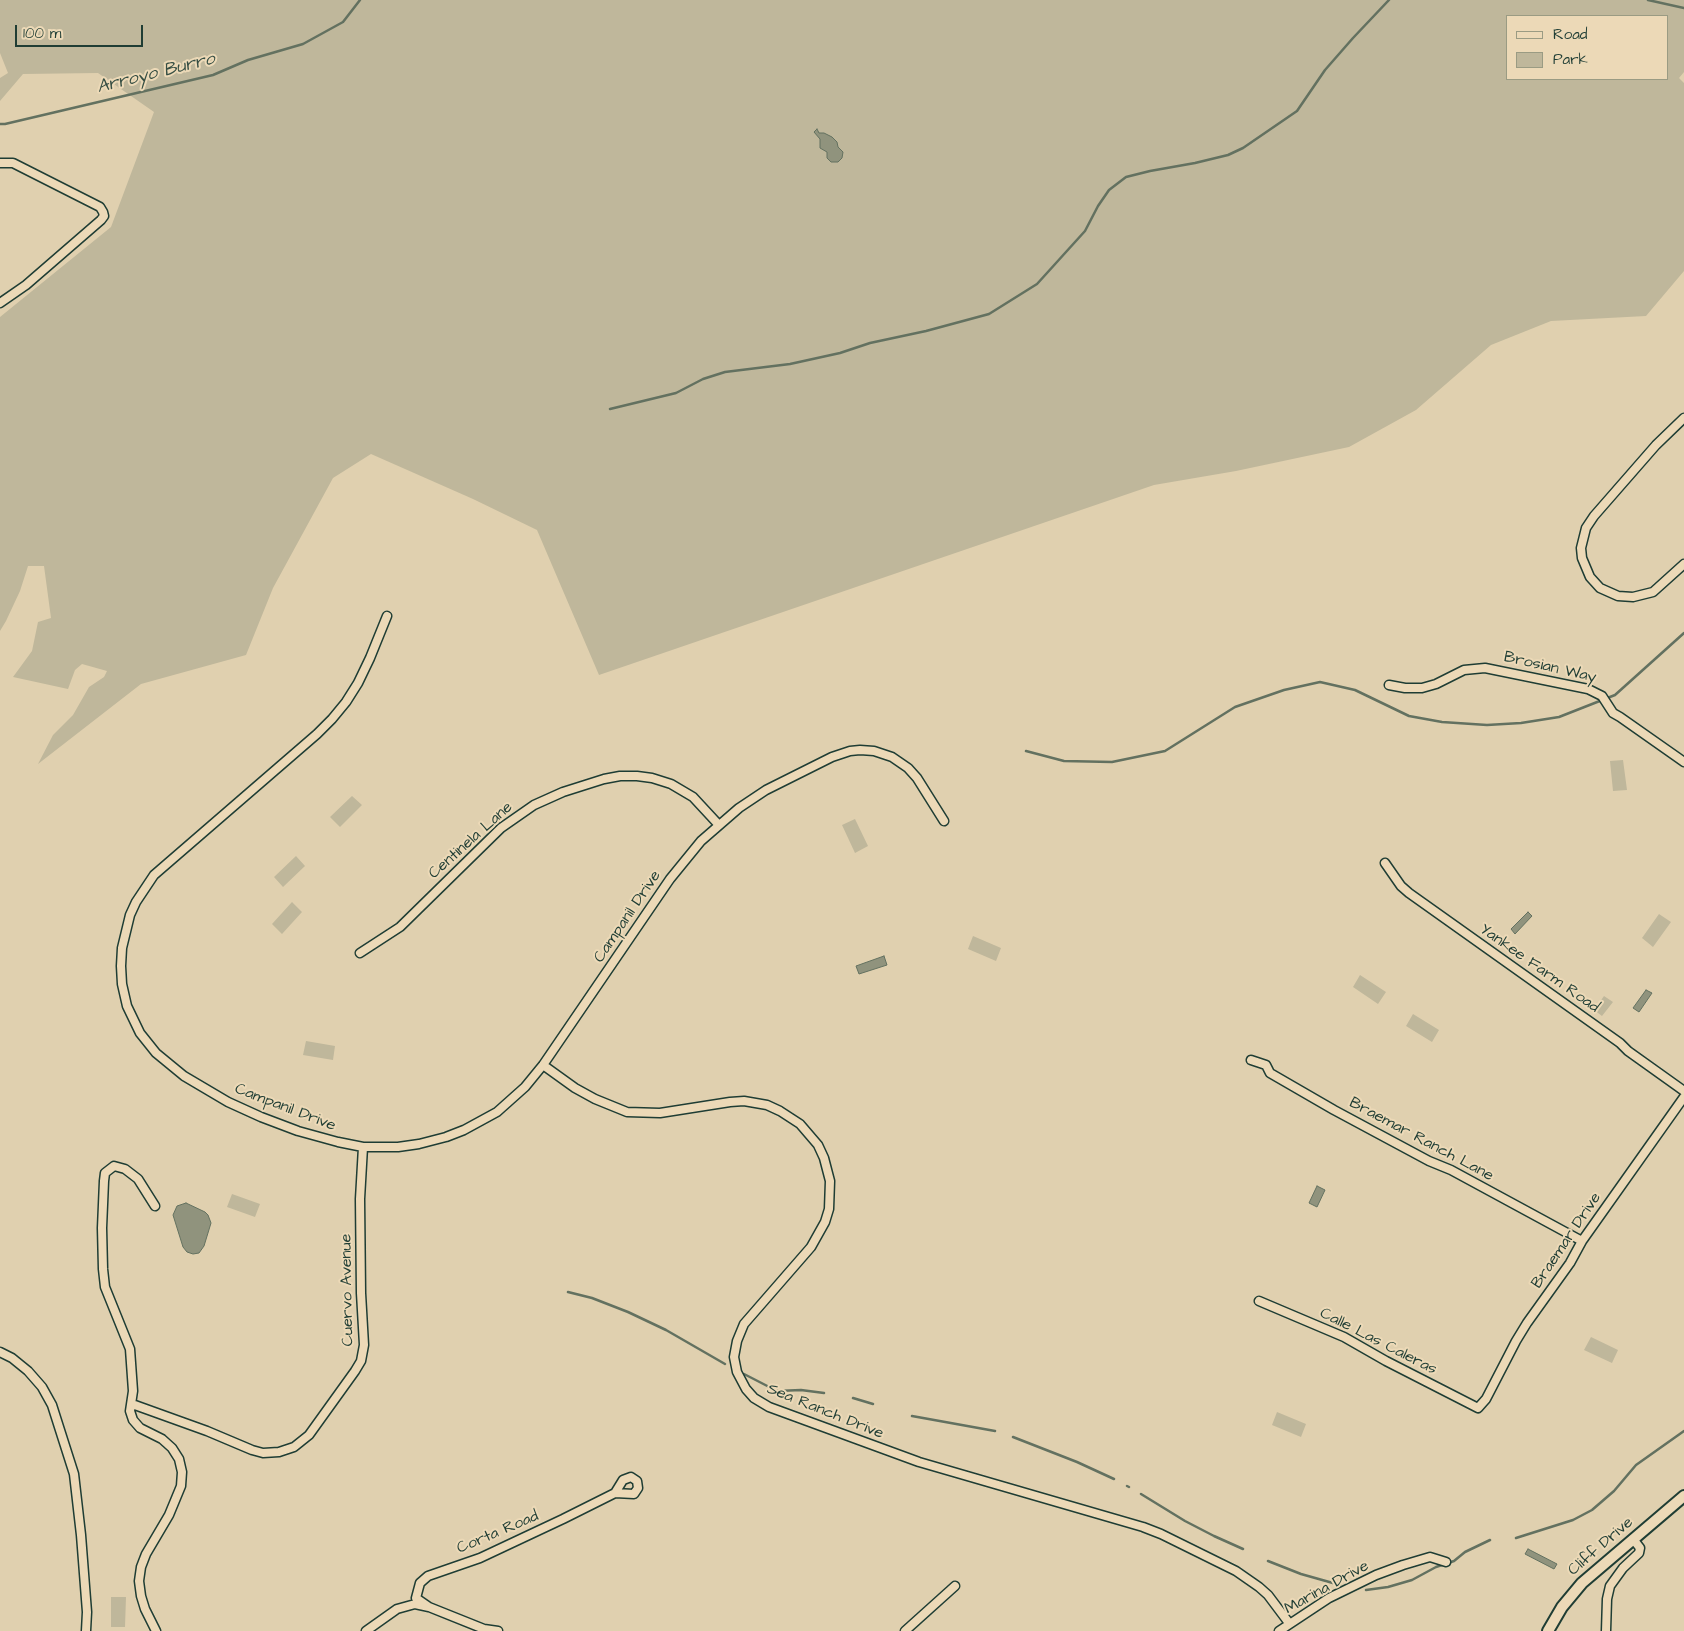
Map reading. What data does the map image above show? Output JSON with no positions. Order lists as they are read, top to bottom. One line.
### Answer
{"streets":{"street":["Brosian Way","Centinela Lane","Campanil Drive","Yankee Farm Road","Braemar Ranch Lane","Braemar Drive","Cuervo Avenue","Calle Las Caleras","Sea Ranch Drive","Corta Road","Cliff Drive","Marina Drive"]},"crossings":[["Centinela Lane","Campanil Drive"],["Campanil Drive","Cuervo Avenue"],["Campanil Drive","Sea Ranch Drive"],["Braemar Ranch Lane","Braemar Drive"],["Braemar Drive","Calle Las Caleras"],["Sea Ranch Drive","Marina Drive"]],"water":["Arroyo Burro"],"legend":["Road","Park"],"scale_bar":"100 m"}
